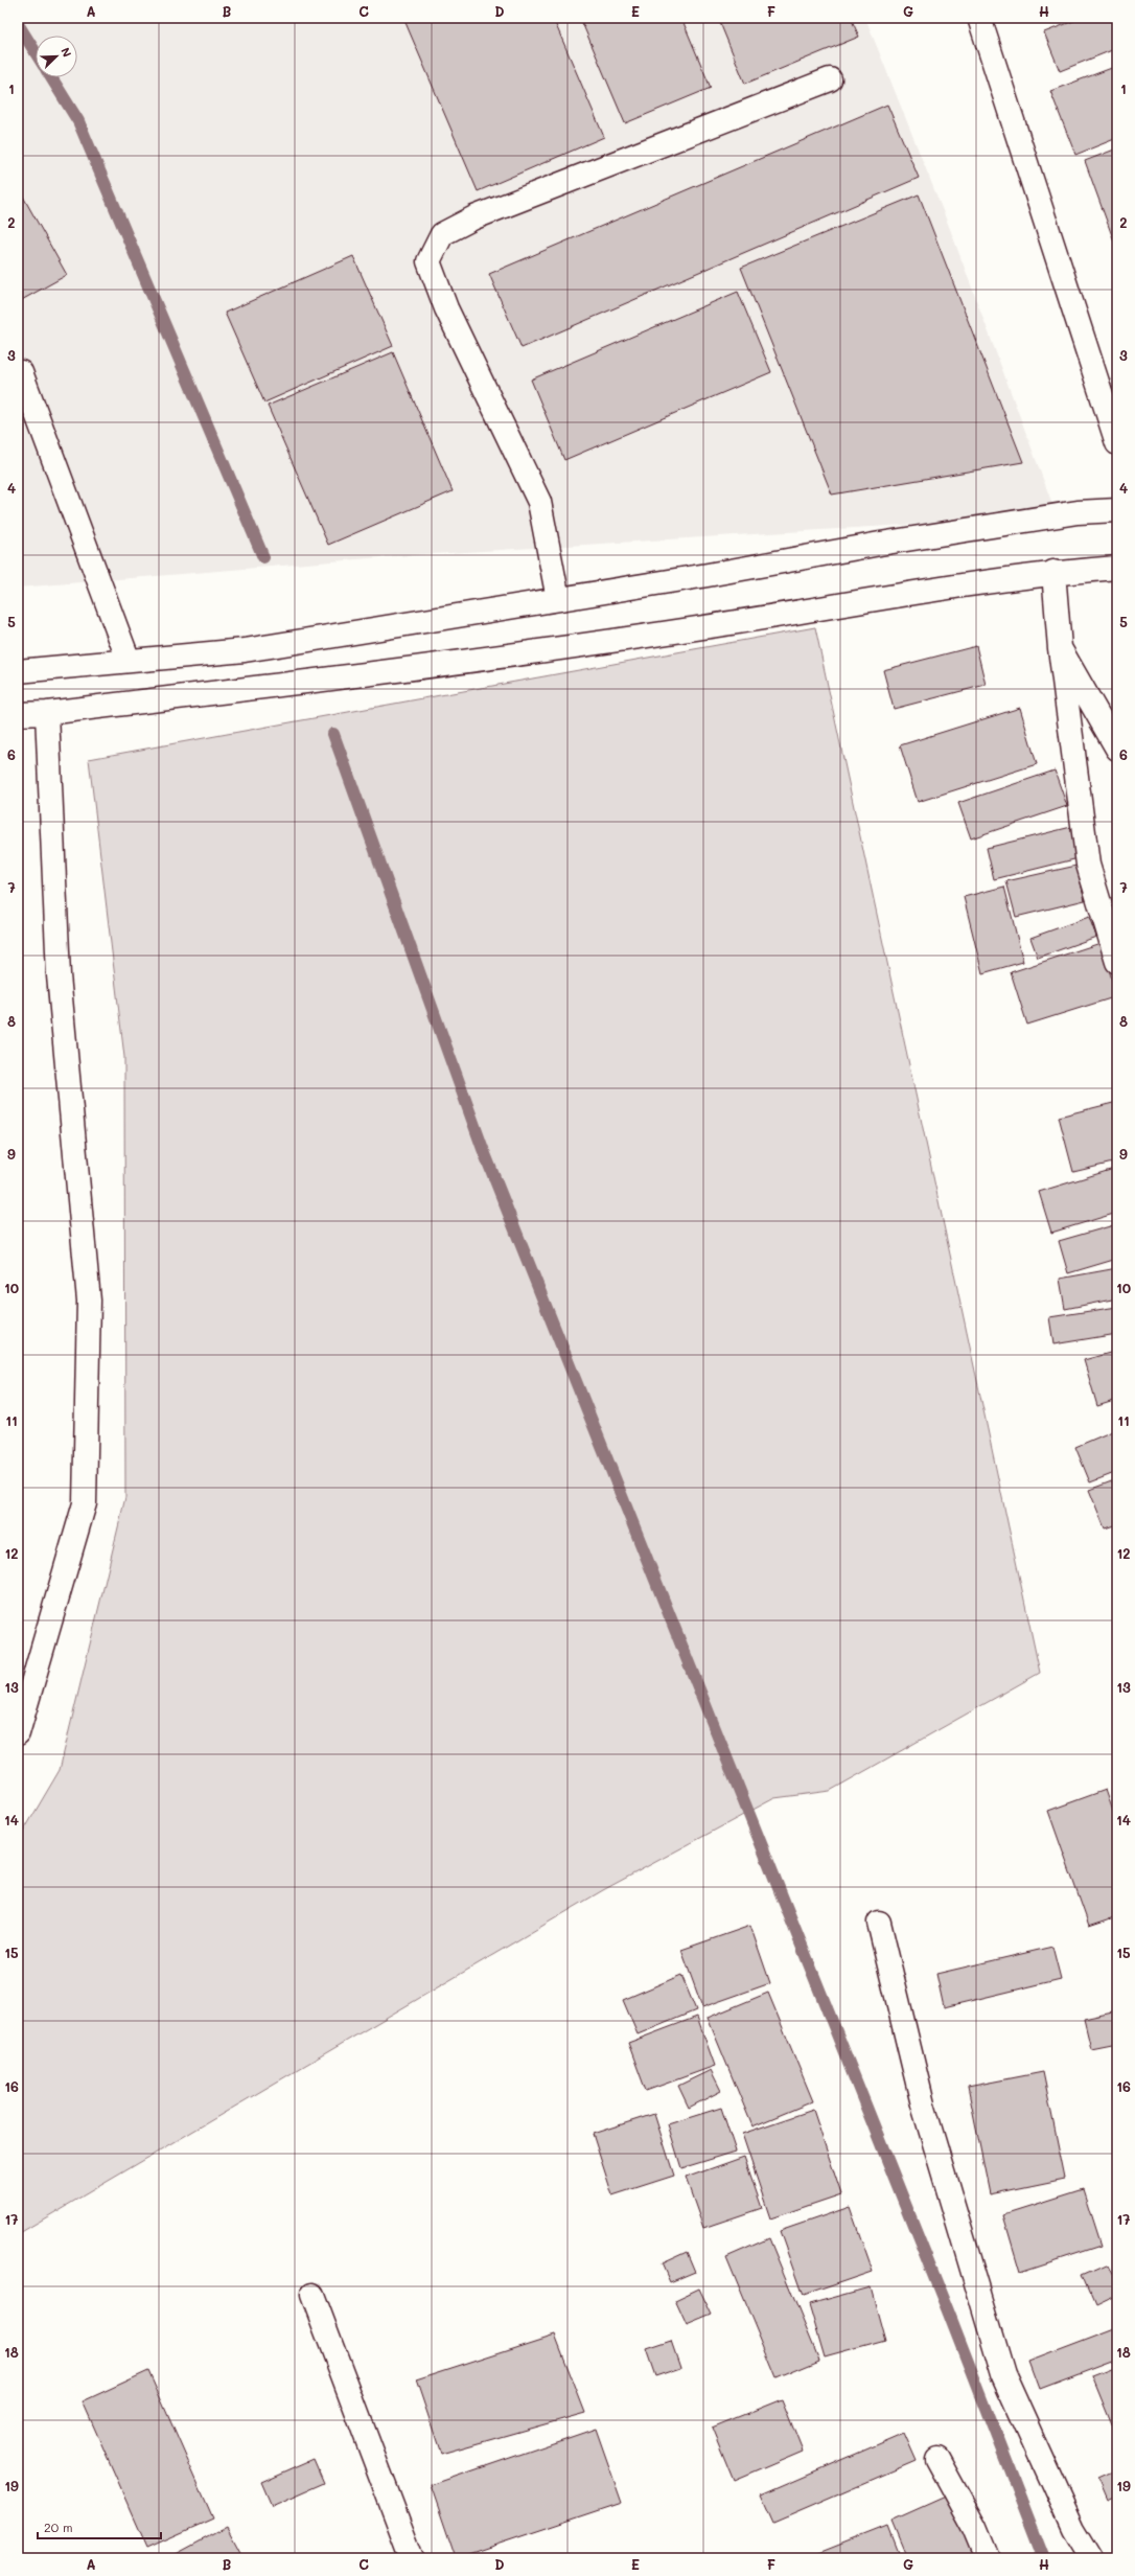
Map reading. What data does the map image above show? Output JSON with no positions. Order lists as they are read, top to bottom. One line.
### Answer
{"scale_bar":"20 m","north":"top right","grid":{"columns":["A","B","C","D","E","F","G","H"],"rows":["1","2","3","4","5","6","7","8","9","10","11","12","13","14","15","16","17","18","19"]}}
